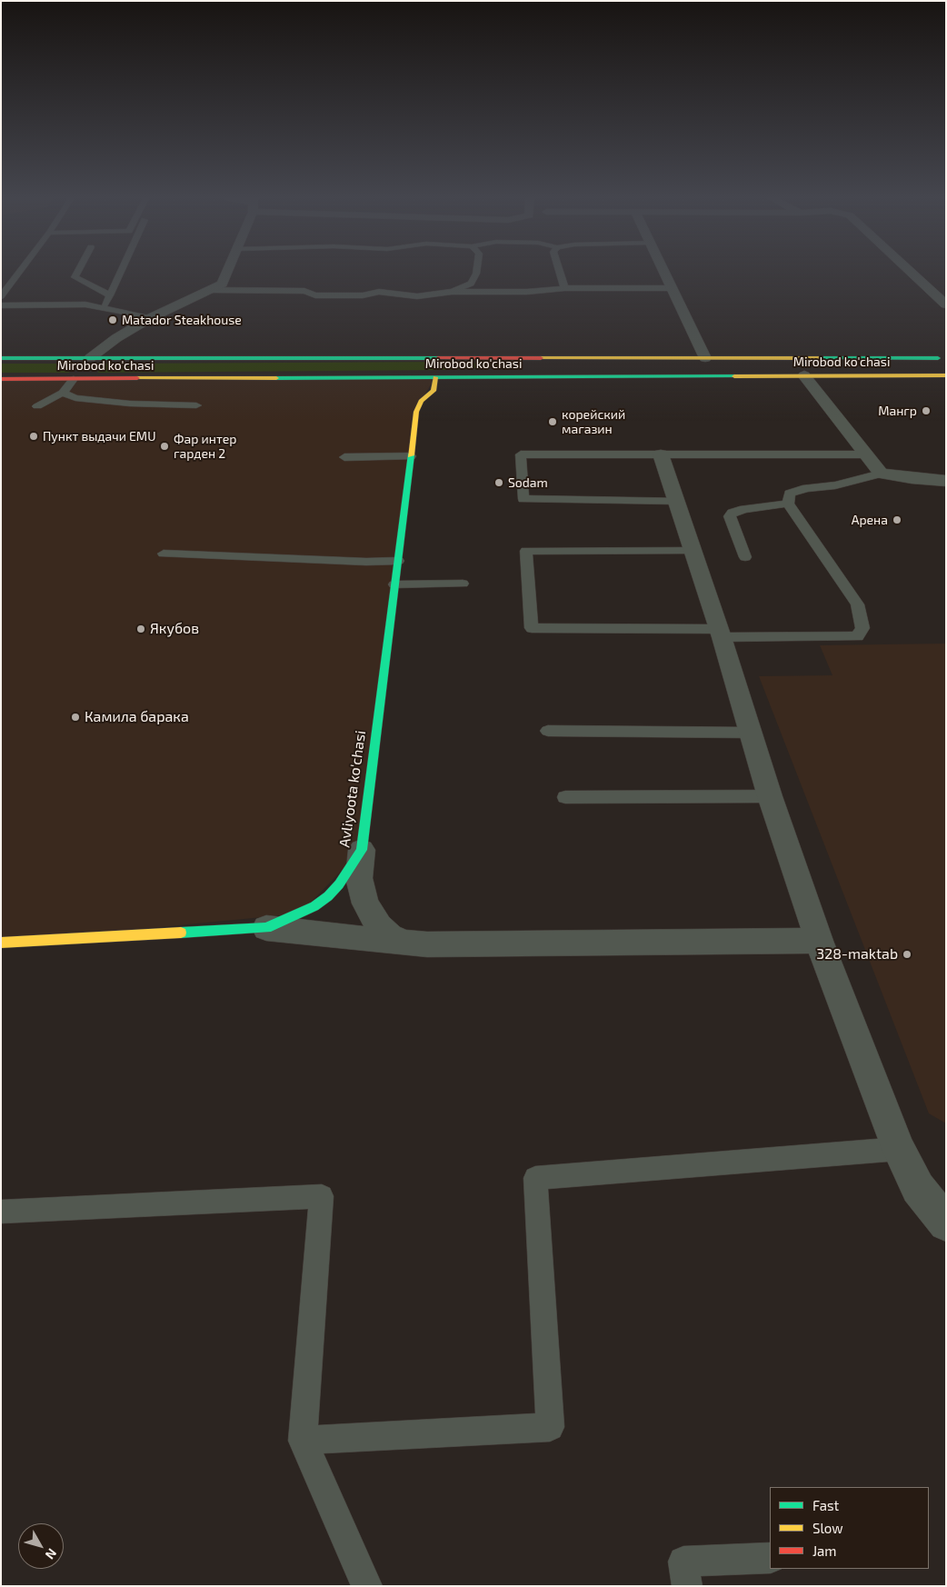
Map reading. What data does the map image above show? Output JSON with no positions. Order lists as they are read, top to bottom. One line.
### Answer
{"streets":{"main road":["Mirobod ko'chasi","Avliyoota ko'chasi"]},"crossings":[["Mirobod ko'chasi","Avliyoota ko'chasi"]],"places":["Matador Steakhouse","Мангр","корейский магазин","Пункт выдачи EMU","Фар интер гарден 2","Sodam","Арена","Якубов","Камила барака","328-maktab"],"legend":["Fast","Slow","Jam"],"north":"bottom right"}
